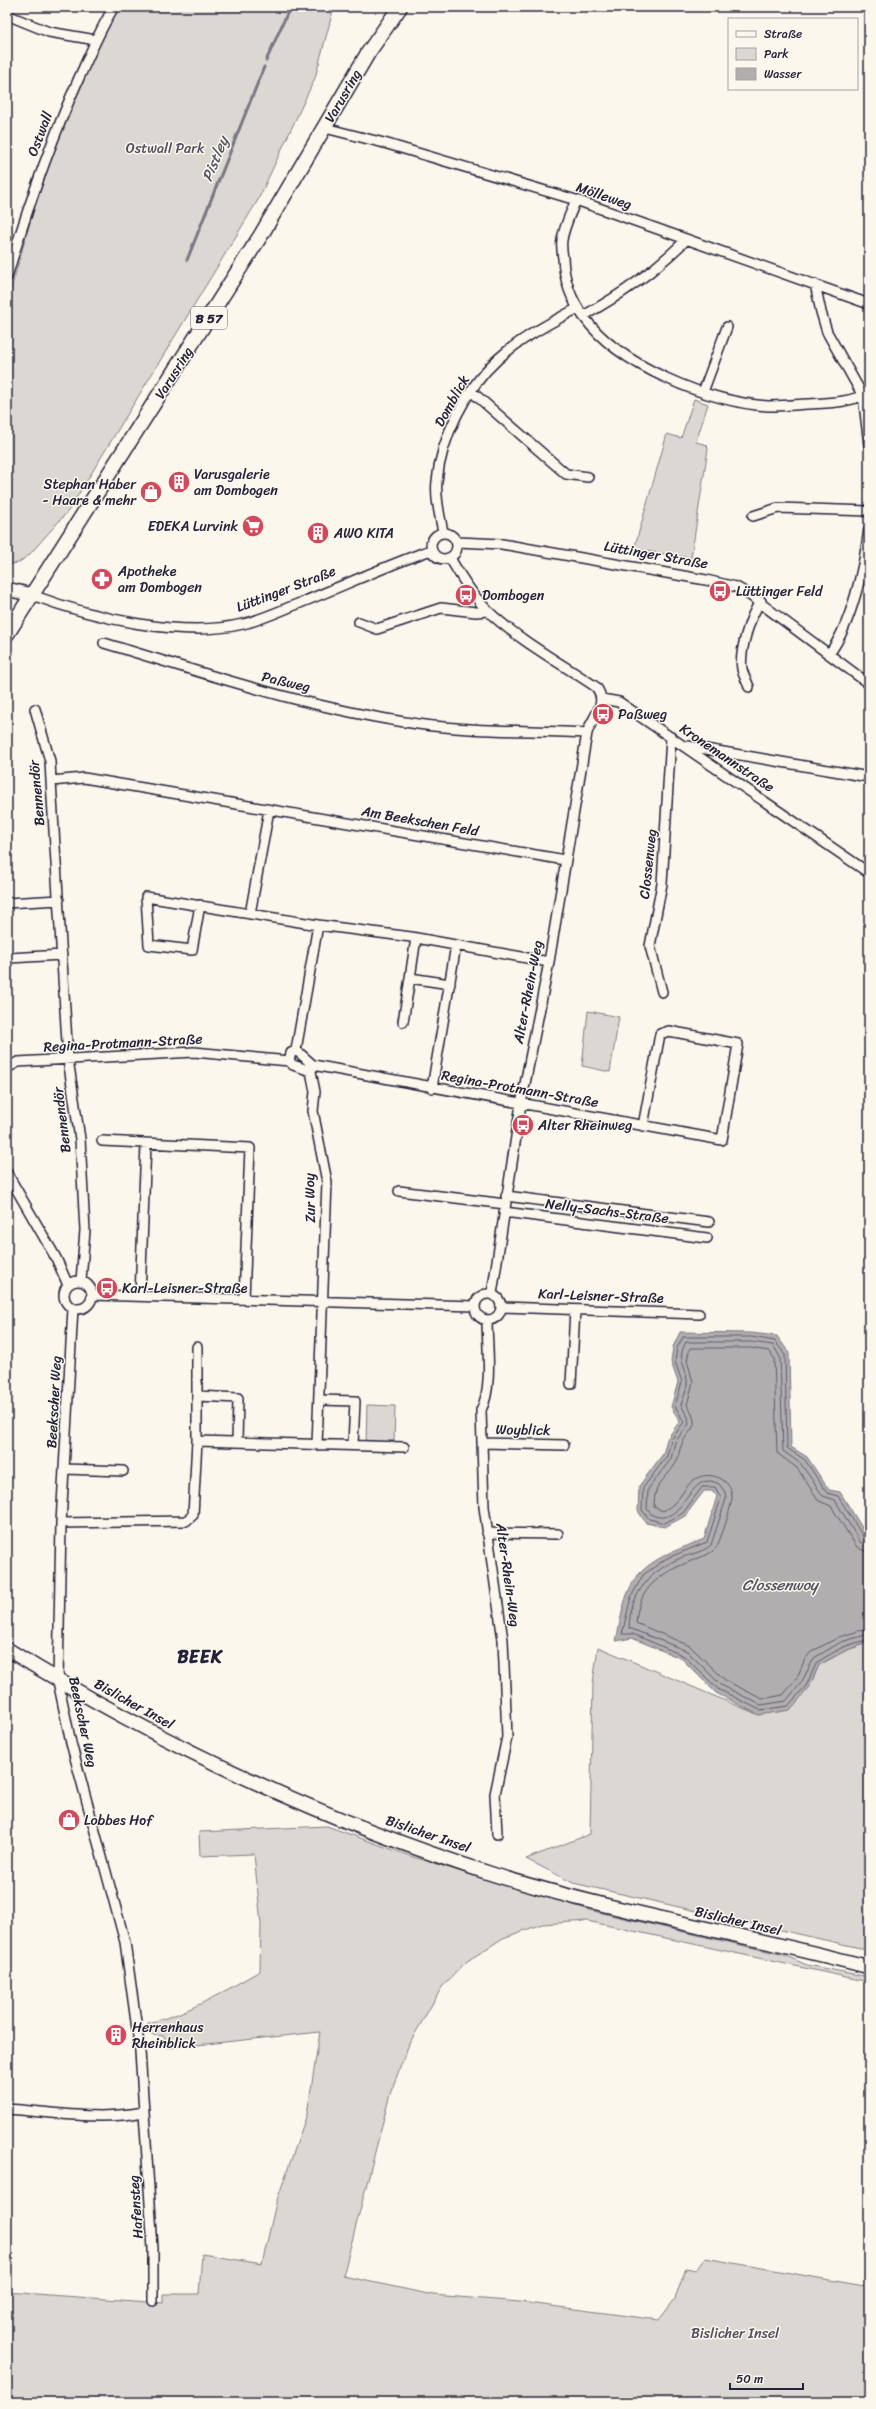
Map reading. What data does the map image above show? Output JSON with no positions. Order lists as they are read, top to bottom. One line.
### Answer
{"streets":{"main road":["Varusring","B 57","Lüttinger Straße","Bislicher Insel"],"street":["Ostwall","Mölleweg","Domblick","Paßweg","Kronemannstraße","Bennendör","Am Beekschen Feld","Clossenweg","Alter-Rhein-Weg","Regina-Protmann-Straße","Zur Woy","Nelly-Sachs-Straße","Karl-Leisner-Straße","Beekscher Weg","Woyblick","Hafensteg"]},"crossings":[["Varusring","Mölleweg"],["Varusring","Lüttinger Straße"],["Domblick","Lüttinger Straße"],["Paßweg","Alter-Rhein-Weg"],["Kronemannstraße","Clossenweg"],["Kronemannstraße","Alter-Rhein-Weg"],["Bennendör","Am Beekschen Feld"],["Bennendör","Regina-Protmann-Straße"],["Bennendör","Beekscher Weg"],["Am Beekschen Feld","Alter-Rhein-Weg"],["Alter-Rhein-Weg","Regina-Protmann-Straße"],["Alter-Rhein-Weg","Nelly-Sachs-Straße"],["Alter-Rhein-Weg","Karl-Leisner-Straße"],["Alter-Rhein-Weg","Woyblick"],["Regina-Protmann-Straße","Zur Woy"],["Beekscher Weg","Bislicher Insel"],["Beekscher Weg","Hafensteg"]],"districts":["BEEK"],"water":["Pistley","Clossenwoy"],"parks":["Ostwall Park","Bislicher Insel"],"places":{"building":["Varusgalerie am Dombogen","AWO KITA","Herrenhaus Rheinblick"],"shop":["Stephan Haber - Haare & mehr","Lobbes Hof"],"supermarket":["EDEKA Lurvink"],"pharmacy":["Apotheke am Dombogen"],"bus stop":["Lüttinger Feld","Dombogen","Paßweg","Alter Rheinweg","Karl-Leisner-Straße"]},"legend":["Straße","Park","Wasser"],"scale_bar":"50 m"}
